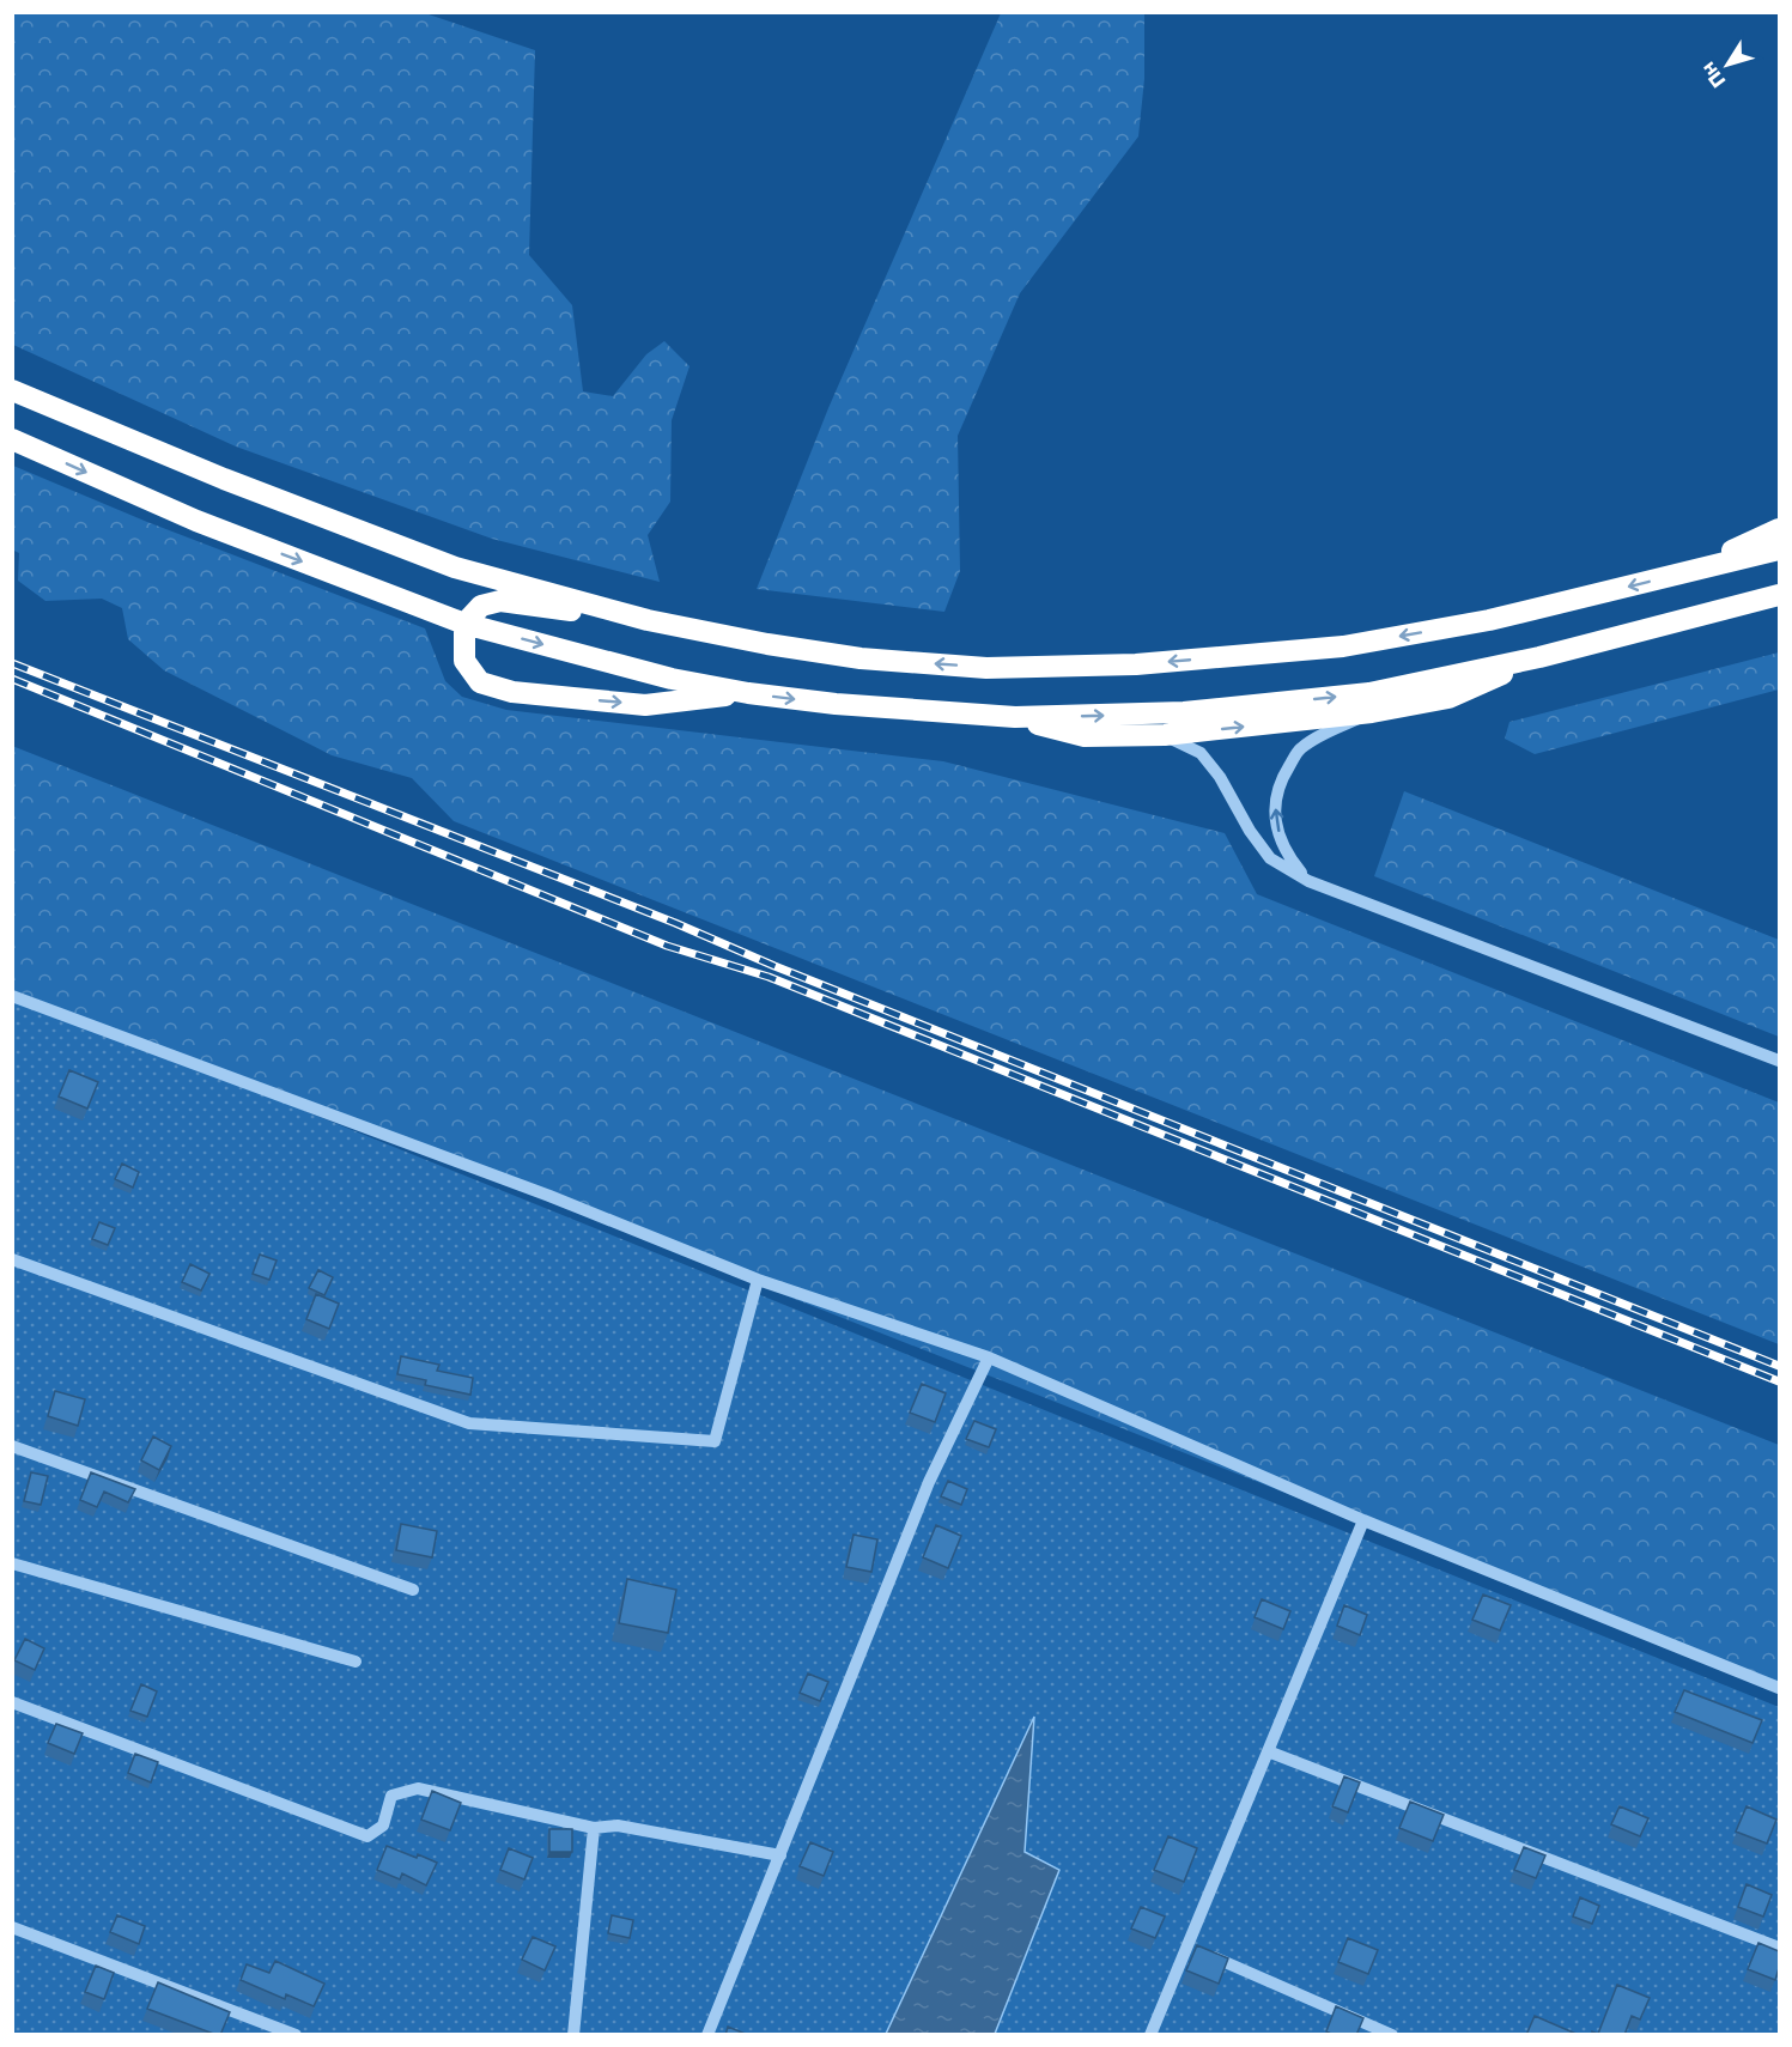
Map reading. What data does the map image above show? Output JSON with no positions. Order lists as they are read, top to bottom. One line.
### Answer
{"north":"bottom left"}
